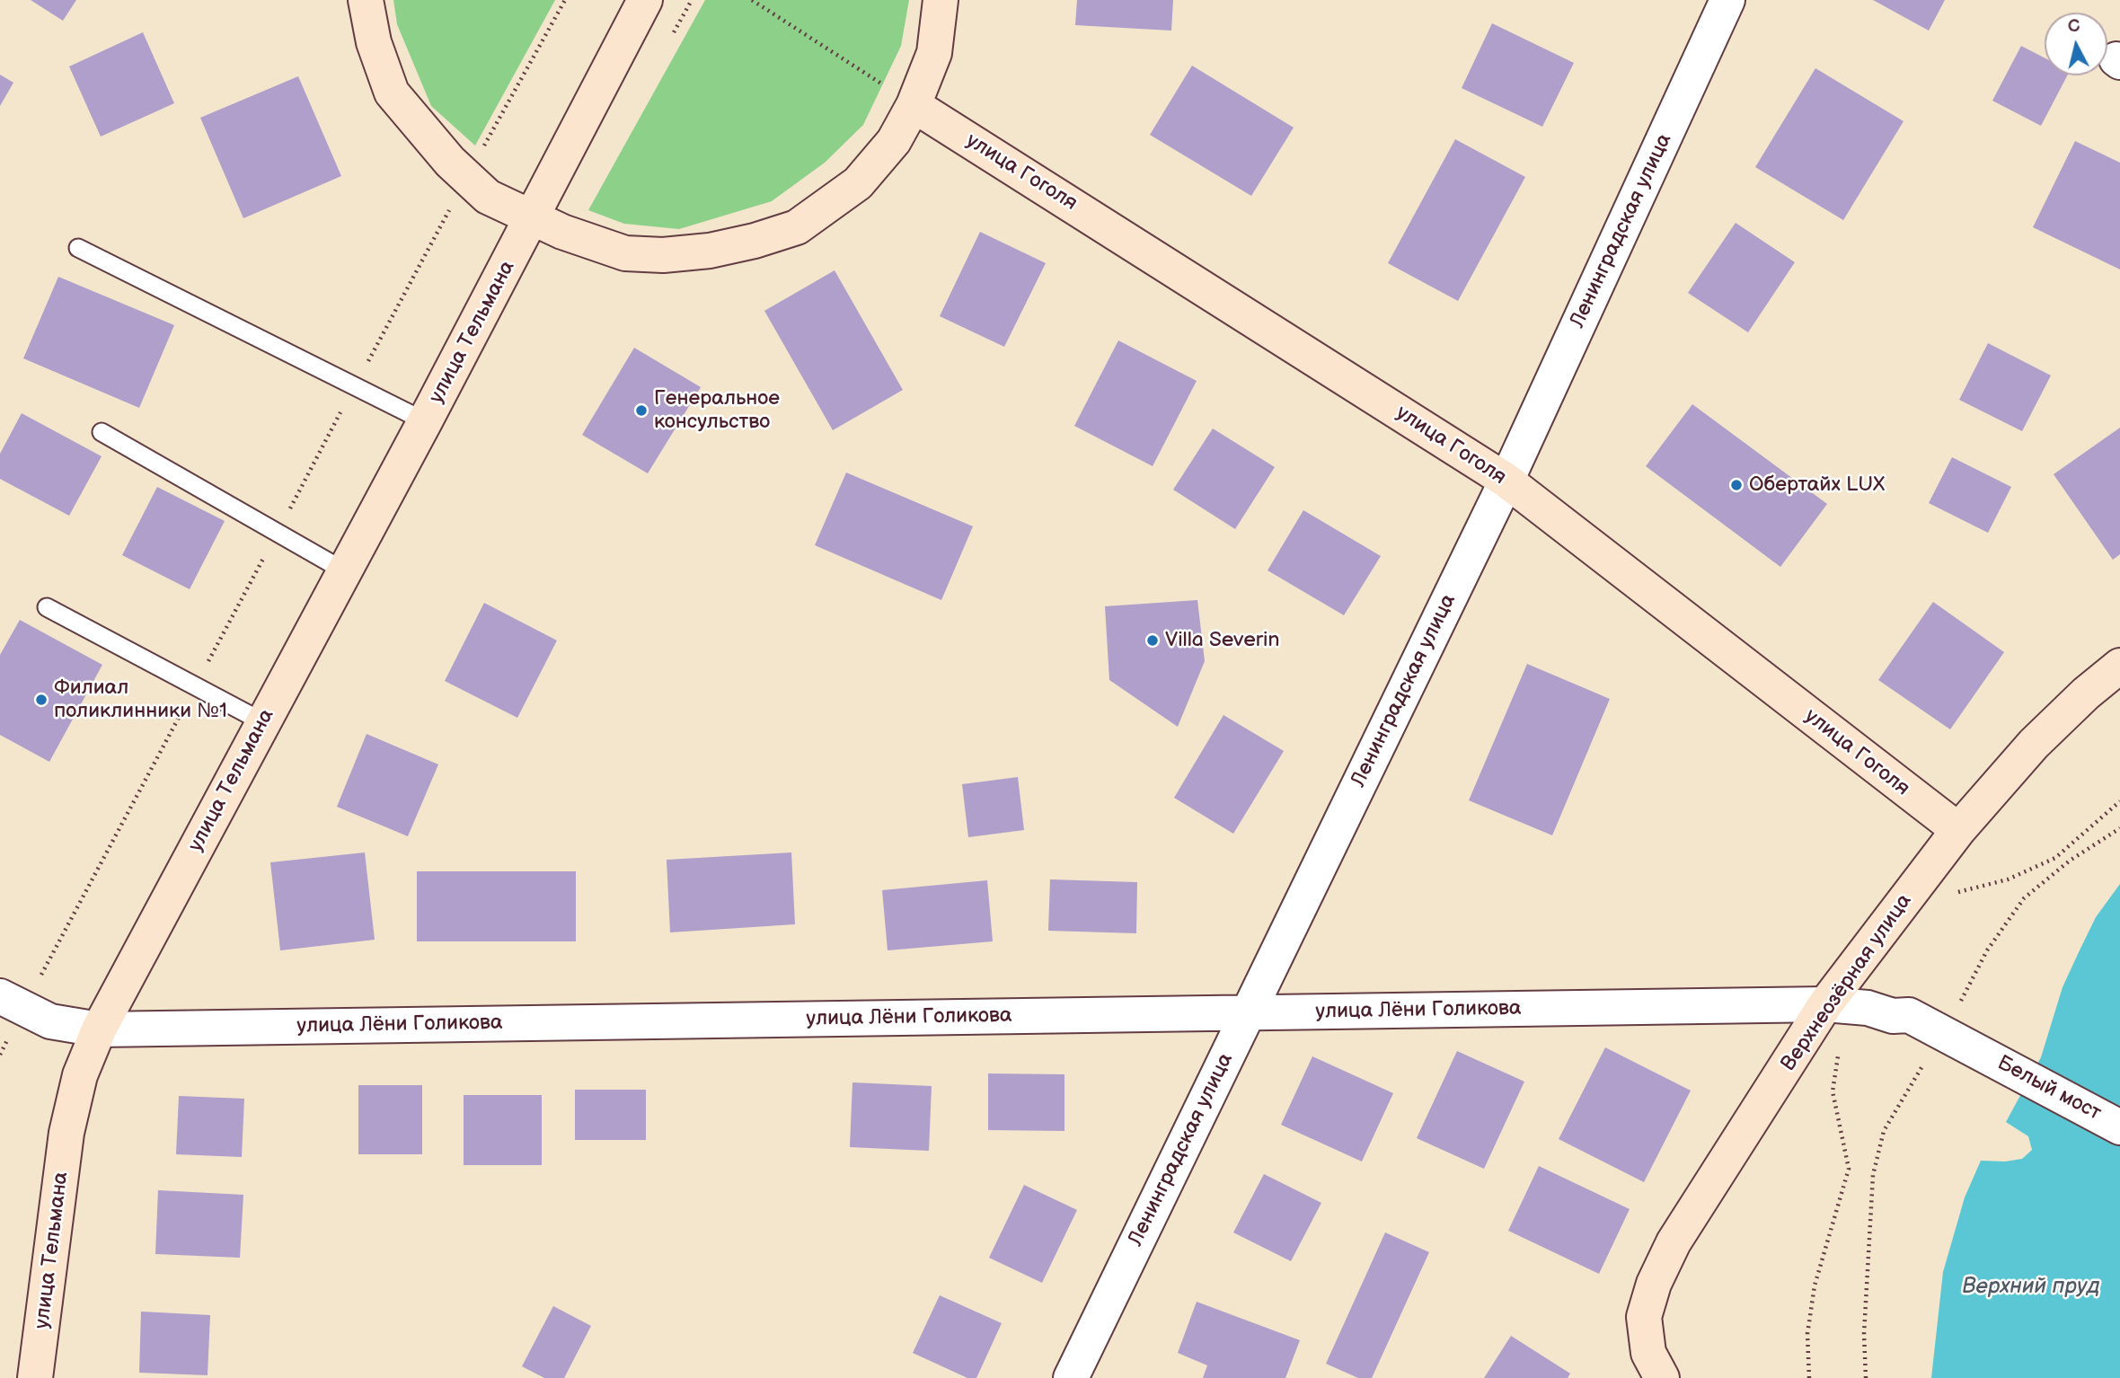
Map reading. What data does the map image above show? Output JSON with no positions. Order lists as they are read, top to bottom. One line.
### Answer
{"streets":{"street":["улица Гоголя","Ленинградская улица","улица Тельмана","Верхнеозёрная улица","улица Лёни Голикова","Белый мост"]},"crossings":[["улица Гоголя","Ленинградская улица"],["улица Гоголя","Верхнеозёрная улица"],["Ленинградская улица","улица Лёни Голикова"],["улица Тельмана","улица Лёни Голикова"],["Верхнеозёрная улица","улица Лёни Голикова"],["улица Лёни Голикова","Белый мост"]],"water":["Верхний пруд"],"places":["Генеральное консульство","Обертайх LUX","Villa Severin","Филиал поликлинники №1"],"north":"top"}
